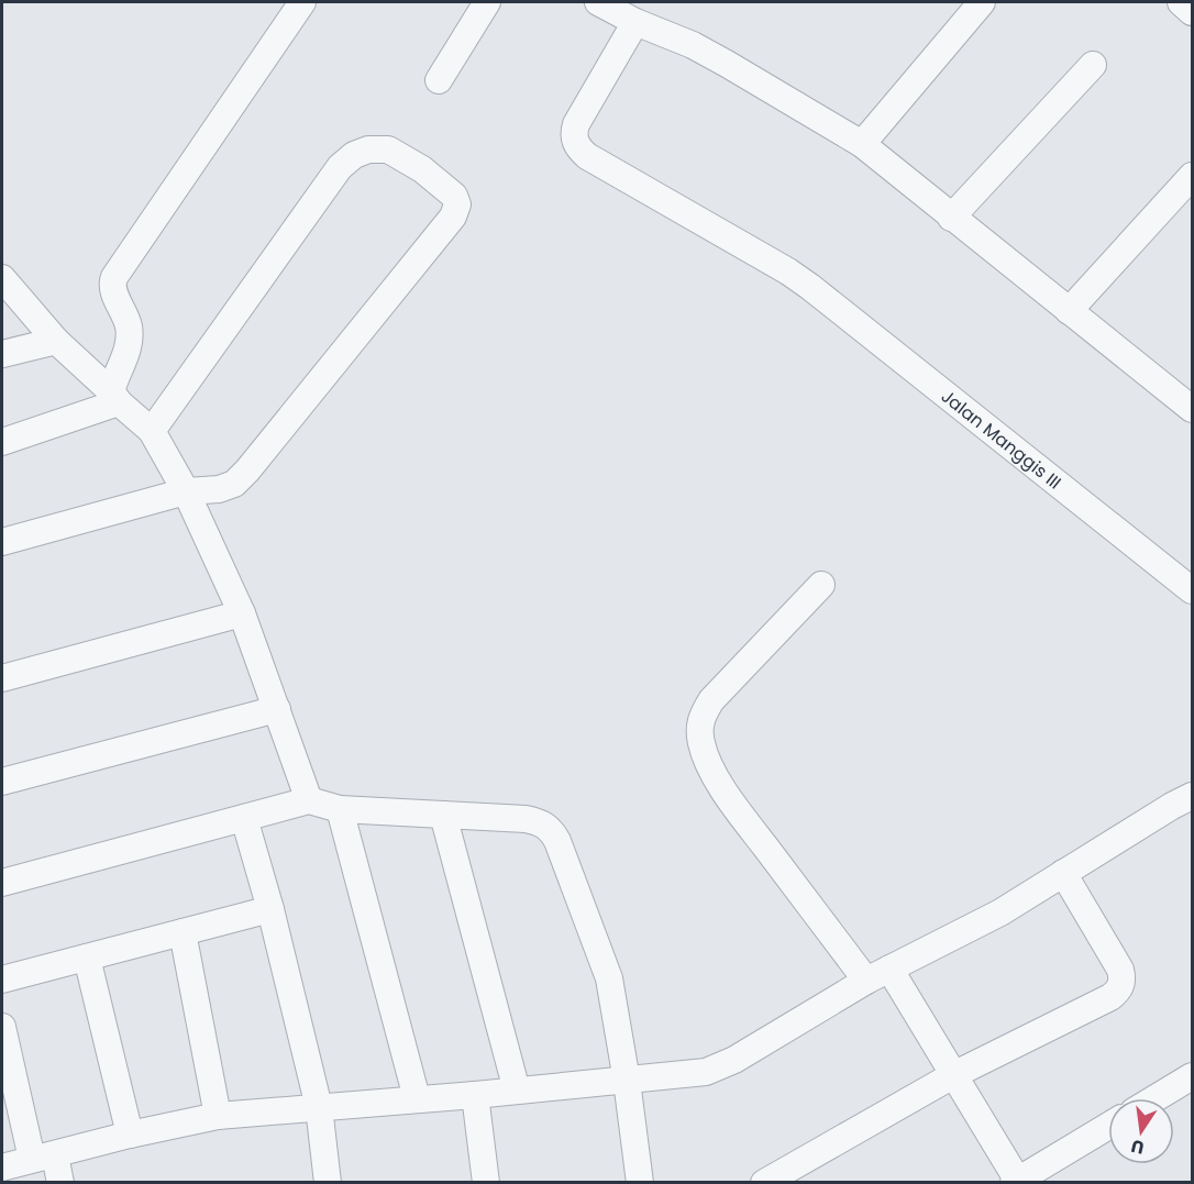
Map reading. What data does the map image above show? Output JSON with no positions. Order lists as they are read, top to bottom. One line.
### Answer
{"streets":{"street":["Jalan Manggis III"]},"north":"bottom"}
